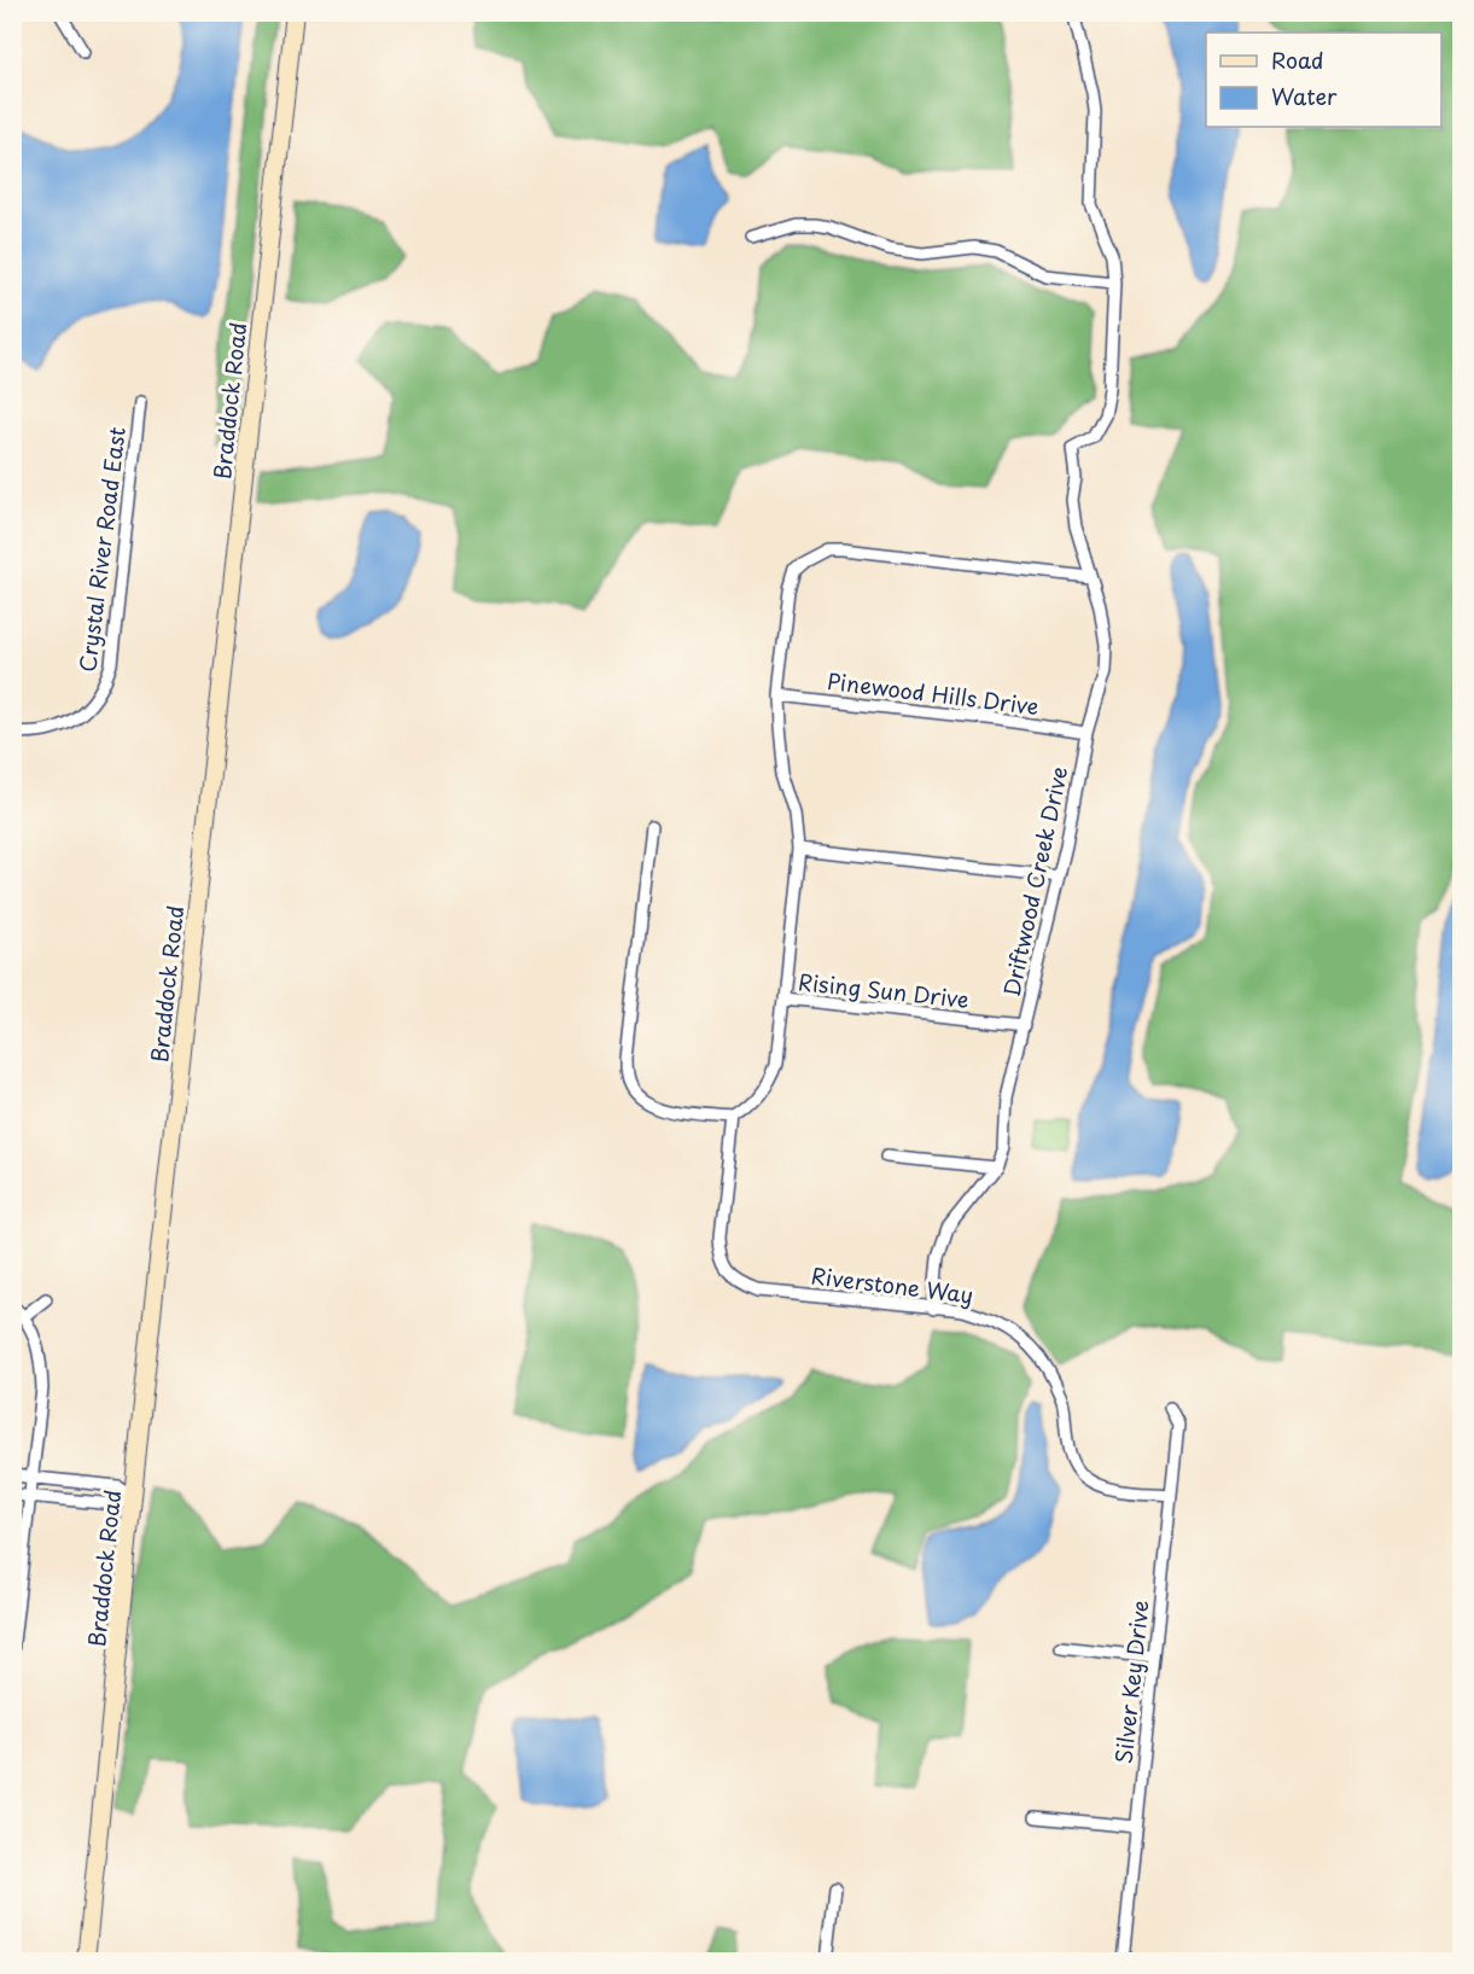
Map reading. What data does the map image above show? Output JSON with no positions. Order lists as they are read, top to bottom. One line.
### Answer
{"streets":{"street":["Braddock Road","Crystal River Road East","Pinewood Hills Drive","Driftwood Creek Drive","Rising Sun Drive","Riverstone Way","Silver Key Drive"]},"crossings":[["Pinewood Hills Drive","Driftwood Creek Drive"],["Driftwood Creek Drive","Rising Sun Drive"],["Driftwood Creek Drive","Riverstone Way"],["Riverstone Way","Silver Key Drive"]],"legend":["Road","Water"]}
